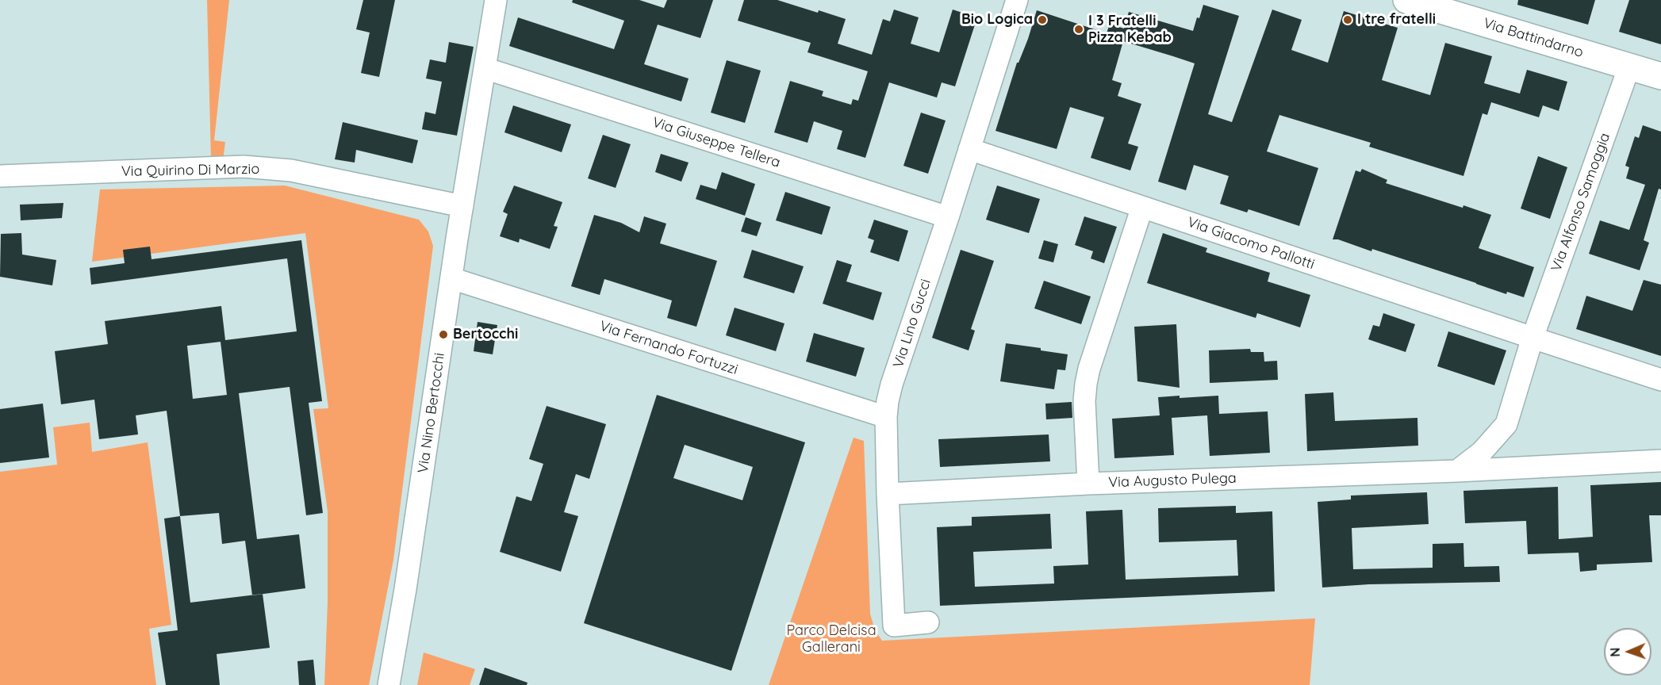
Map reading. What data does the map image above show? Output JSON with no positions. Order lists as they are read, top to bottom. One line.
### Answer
{"streets":{"street":["Via Battindarno","Via Giuseppe Tellera","Via Quirino Di Marzio","Via Alfonso Samoggia","Via Giacomo Pallotti","Via Lino Gucci","Via Fernando Fortuzzi","Via Nino Bertocchi","Via Augusto Pulega"]},"crossings":[["Via Battindarno","Via Alfonso Samoggia"],["Via Giuseppe Tellera","Via Lino Gucci"],["Via Giuseppe Tellera","Via Nino Bertocchi"],["Via Quirino Di Marzio","Via Nino Bertocchi"],["Via Alfonso Samoggia","Via Giacomo Pallotti"],["Via Giacomo Pallotti","Via Lino Gucci"],["Via Lino Gucci","Via Fernando Fortuzzi"],["Via Lino Gucci","Via Augusto Pulega"],["Via Fernando Fortuzzi","Via Nino Bertocchi"]],"parks":["Parco Delcisa Gallerani"],"places":["Bio Logica","I tre fratelli","I 3 Fratelli Pizza Kebab","Bertocchi"],"north":"left"}
